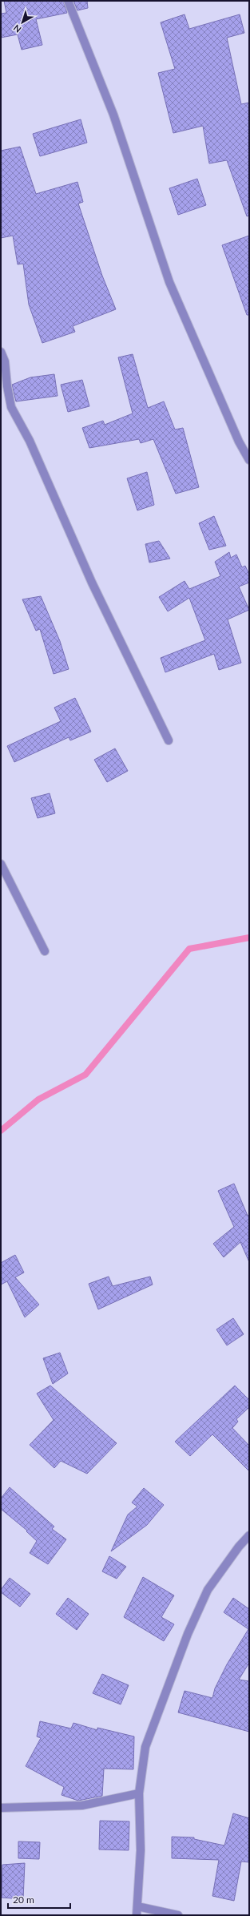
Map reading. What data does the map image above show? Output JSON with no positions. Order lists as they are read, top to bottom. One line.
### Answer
{"scale_bar":"20 m","north":"bottom left"}
